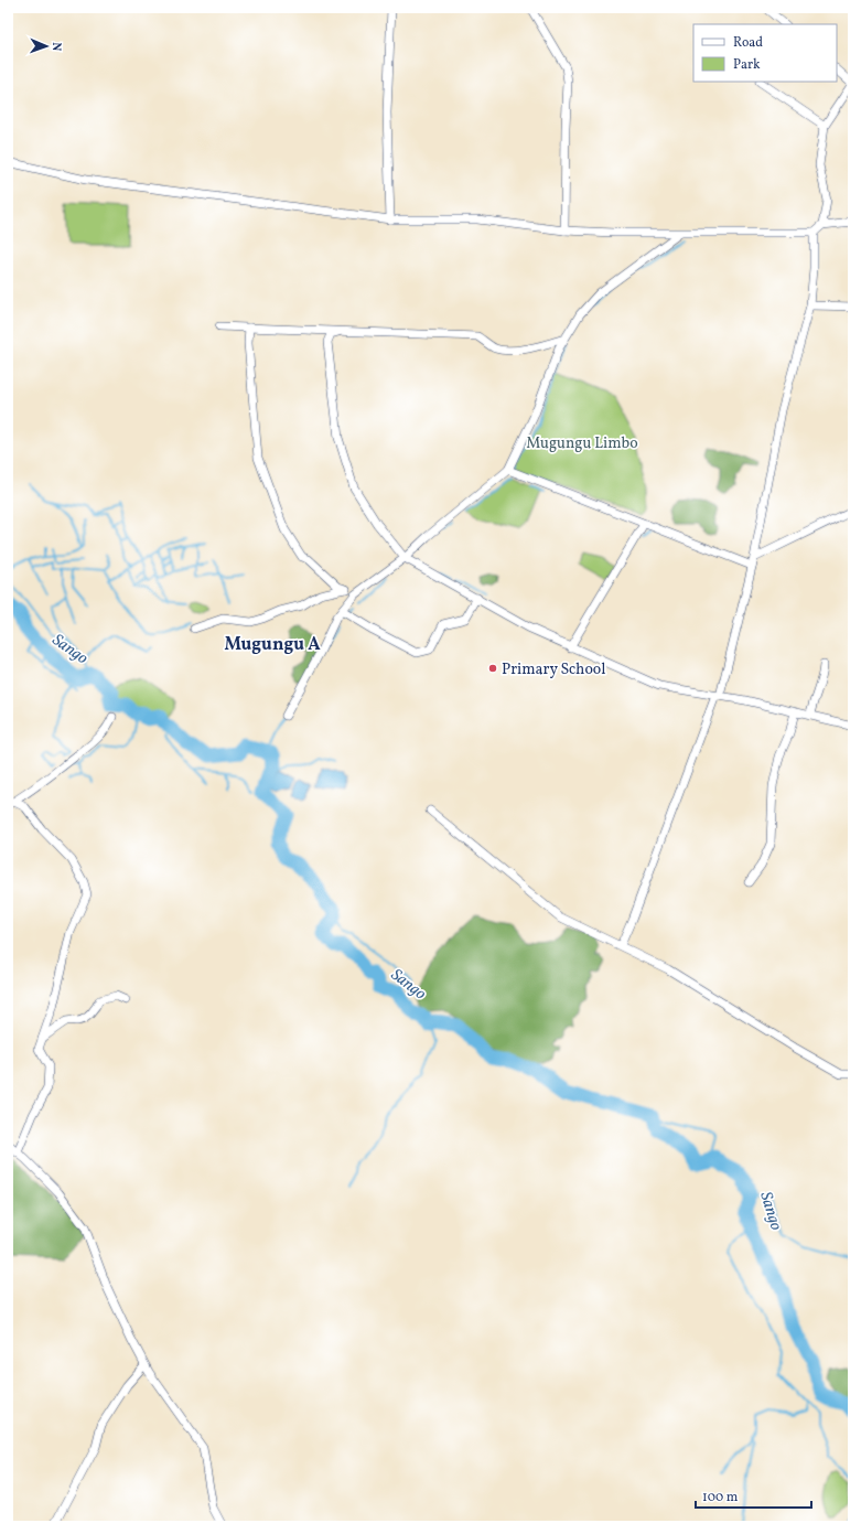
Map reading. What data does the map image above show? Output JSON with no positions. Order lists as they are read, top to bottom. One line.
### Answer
{"districts":["Mugungu A"],"water":["Sango"],"parks":["Mugungu Limbo"],"places":["Primary School"],"legend":["Road","Park"],"scale_bar":"100 m","north":"right"}
